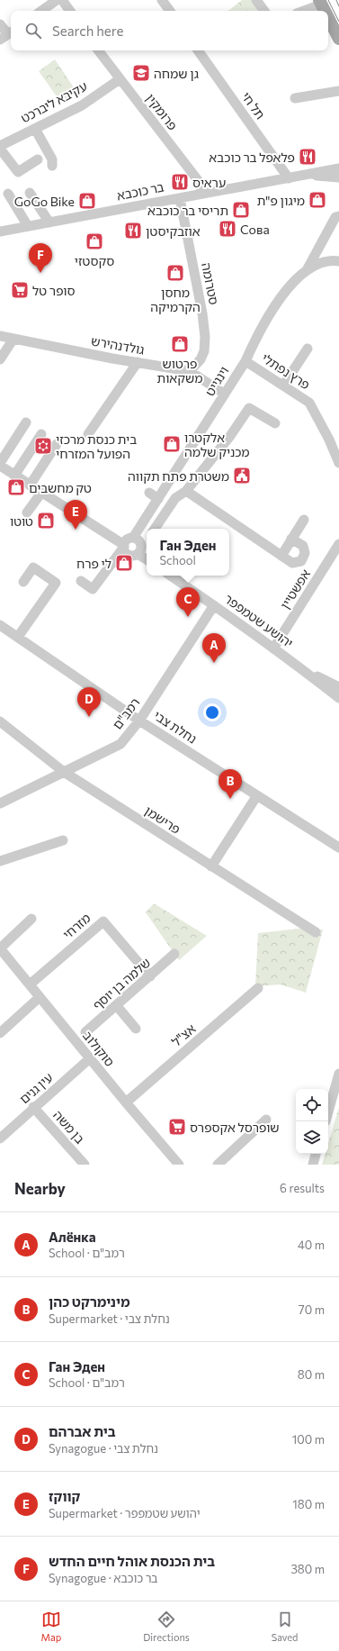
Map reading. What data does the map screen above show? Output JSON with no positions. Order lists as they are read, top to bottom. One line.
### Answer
{"streets":{"street":["עקיבא ליברכט","תל חי","פרומקין","בר כוכבא","סטרומה","גולדנהירש","פרץ נפתלי","וינגייט","אפשטיין","יהושע שטמפפר","רמב\"ם","נחלת צבי","פרישמן","מזרחי","שלמה בן יוסף","אצ\"ל","סוקולוב","עין גנים","בן משה"]},"crossings":[["עקיבא ליברכט","פרומקין"],["תל חי","בר כוכבא"],["פרומקין","בר כוכבא"],["בר כוכבא","סטרומה"],["סטרומה","גולדנהירש"],["גולדנהירש","וינגייט"],["פרץ נפתלי","וינגייט"],["אפשטיין","יהושע שטמפפר"],["יהושע שטמפפר","רמב\"ם"],["רמב\"ם","נחלת צבי"],["רמב\"ם","פרישמן"],["מזרחי","שלמה בן יוסף"],["מזרחי","סוקולוב"],["אצ\"ל","סוקולוב"],["סוקולוב","עין גנים"],["עין גנים","בן משה"]],"places":{"school or university":["גן שמחה"],"restaurant":["פלאפל בר כוכבא","עראיס","Сова","אוזבקיסטן"],"shop":["מיגון פ\"ת","GoGo Bike","תריסי בר כוכבא","סקסטזי","מחסן הקרמיקה","פרטוש משקאות","אלקטרו מכניק שלמה","טק מחשבים","טוטו","לי פרח"],"supermarket":["סופר טל","שופרסל אקספרס"],"synagogue":["בית כנסת מרכזי הפועל המזרחי"],"public building":["משטרת פתח תקווה"]},"page":{"search":"Search here","pins":["F","E","C","A","D","B"],"popup":["Ган Эден","School"],"heading":["Nearby","6 results"],"list":[{"mark":"A","name":"Алёнка","note":"School · רמב\"ם","value":"40 m"},{"mark":"B","name":"מינימרקט כהן","note":"Supermarket · נחלת צבי","value":"70 m"},{"mark":"C","name":"Ган Эден","note":"School · רמב\"ם","value":"80 m"},{"mark":"D","name":"בית אברהם","note":"Synagogue · נחלת צבי","value":"100 m"},{"mark":"E","name":"קווקז","note":"Supermarket · יהושע שטמפפר","value":"180 m"},{"mark":"F","name":"בית הכנסת אוהל חיים החדש","note":"Synagogue · בר כוכבא","value":"380 m"}],"nav":["Map","Directions","Saved"]}}
